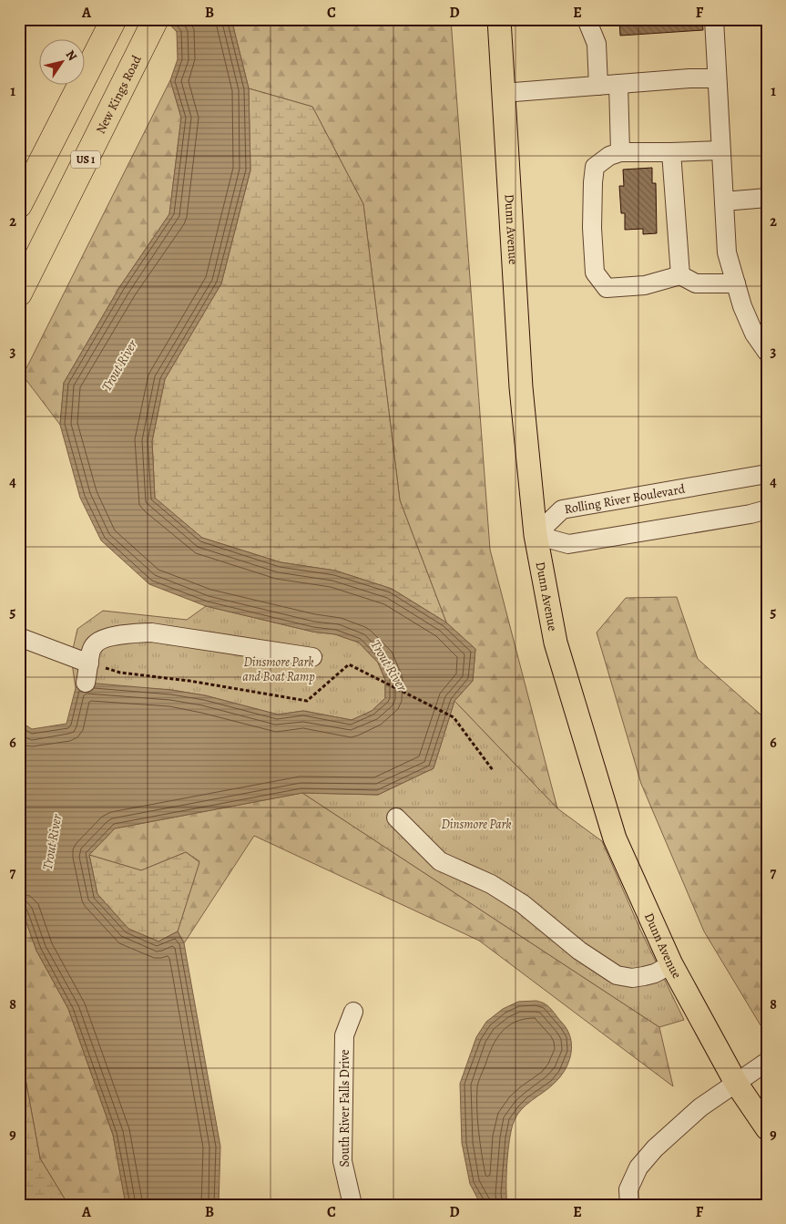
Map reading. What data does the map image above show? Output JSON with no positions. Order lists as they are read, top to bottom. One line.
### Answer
{"streets":{"highway":["New Kings Road","US 1"],"main road":["Dunn Avenue"],"street":["Rolling River Boulevard","South River Falls Drive"]},"crossings":[["Dunn Avenue","Rolling River Boulevard"]],"water":["Trout River"],"parks":["Dinsmore Park and Boat Ramp","Dinsmore Park"],"north":"top right","grid":{"columns":["A","B","C","D","E","F"],"rows":["1","2","3","4","5","6","7","8","9"]}}
